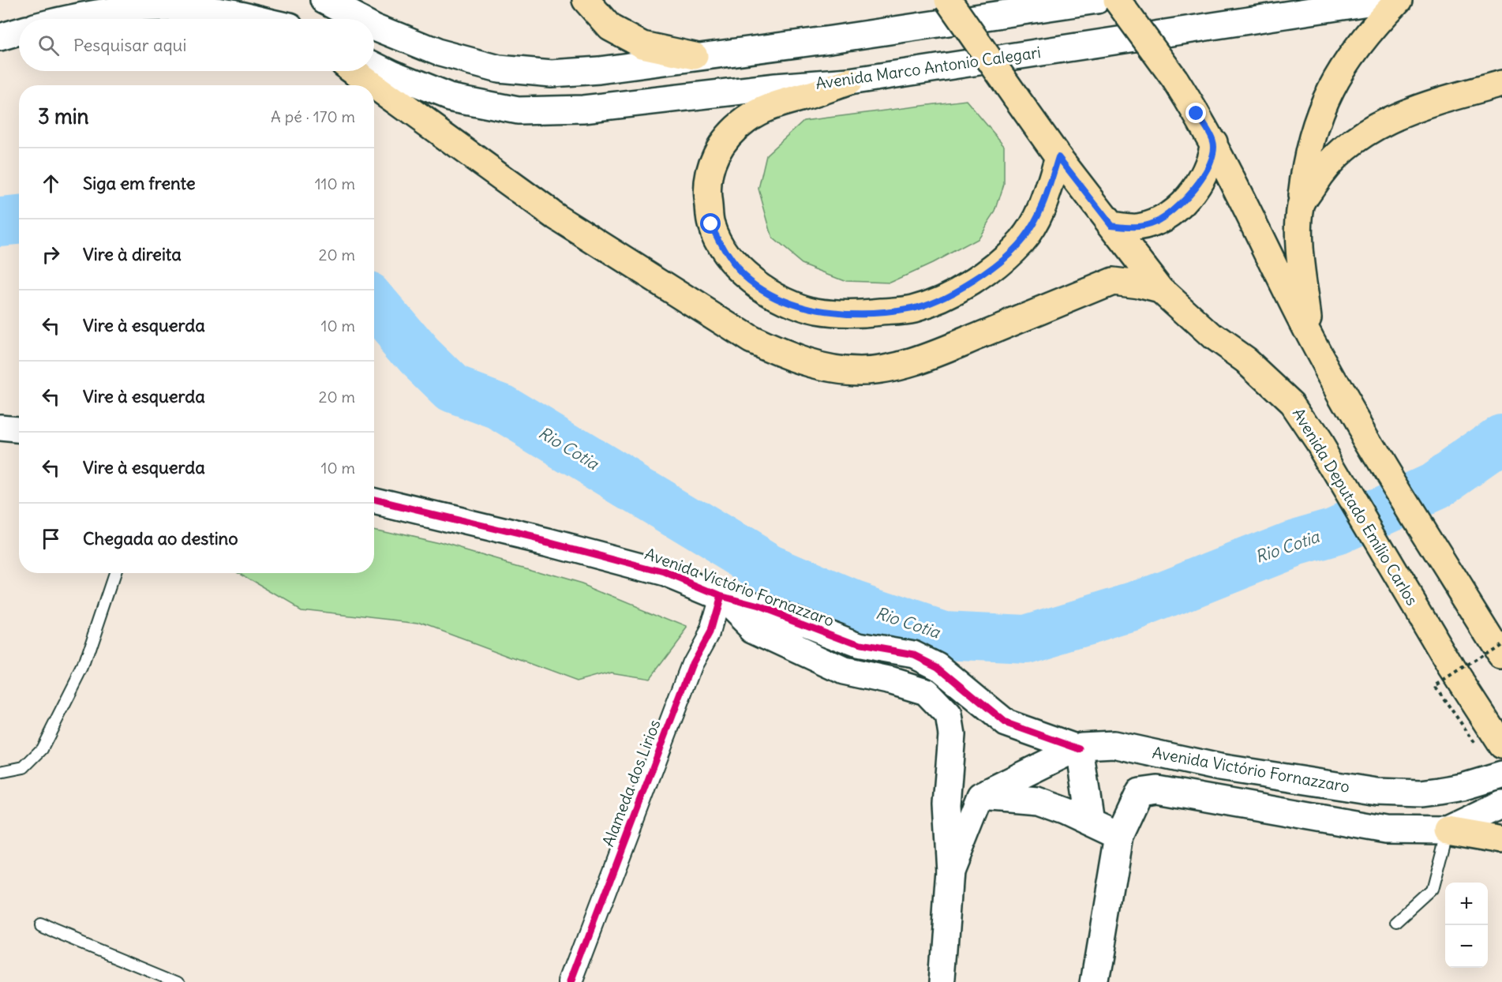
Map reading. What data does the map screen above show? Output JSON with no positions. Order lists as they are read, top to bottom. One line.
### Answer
{"streets":{"main road":["Avenida Marco Antonio Calegari","Avenida Deputado Emílio Carlos","Avenida Victório Fornazzaro"],"street":["Alameda dos Lirios"]},"crossings":[["Avenida Victório Fornazzaro","Alameda dos Lirios"]],"water":["Rio Cotia"],"page":{"search":"Pesquisar aqui","heading":["3 min","A pé · 170 m"],"list":[["Siga em frente","110 m"],["Vire à direita","20 m"],["Vire à esquerda","10 m"],["Vire à esquerda","20 m"],["Vire à esquerda","10 m"],"Chegada ao destino"],"map_buttons":["+","−"]}}
